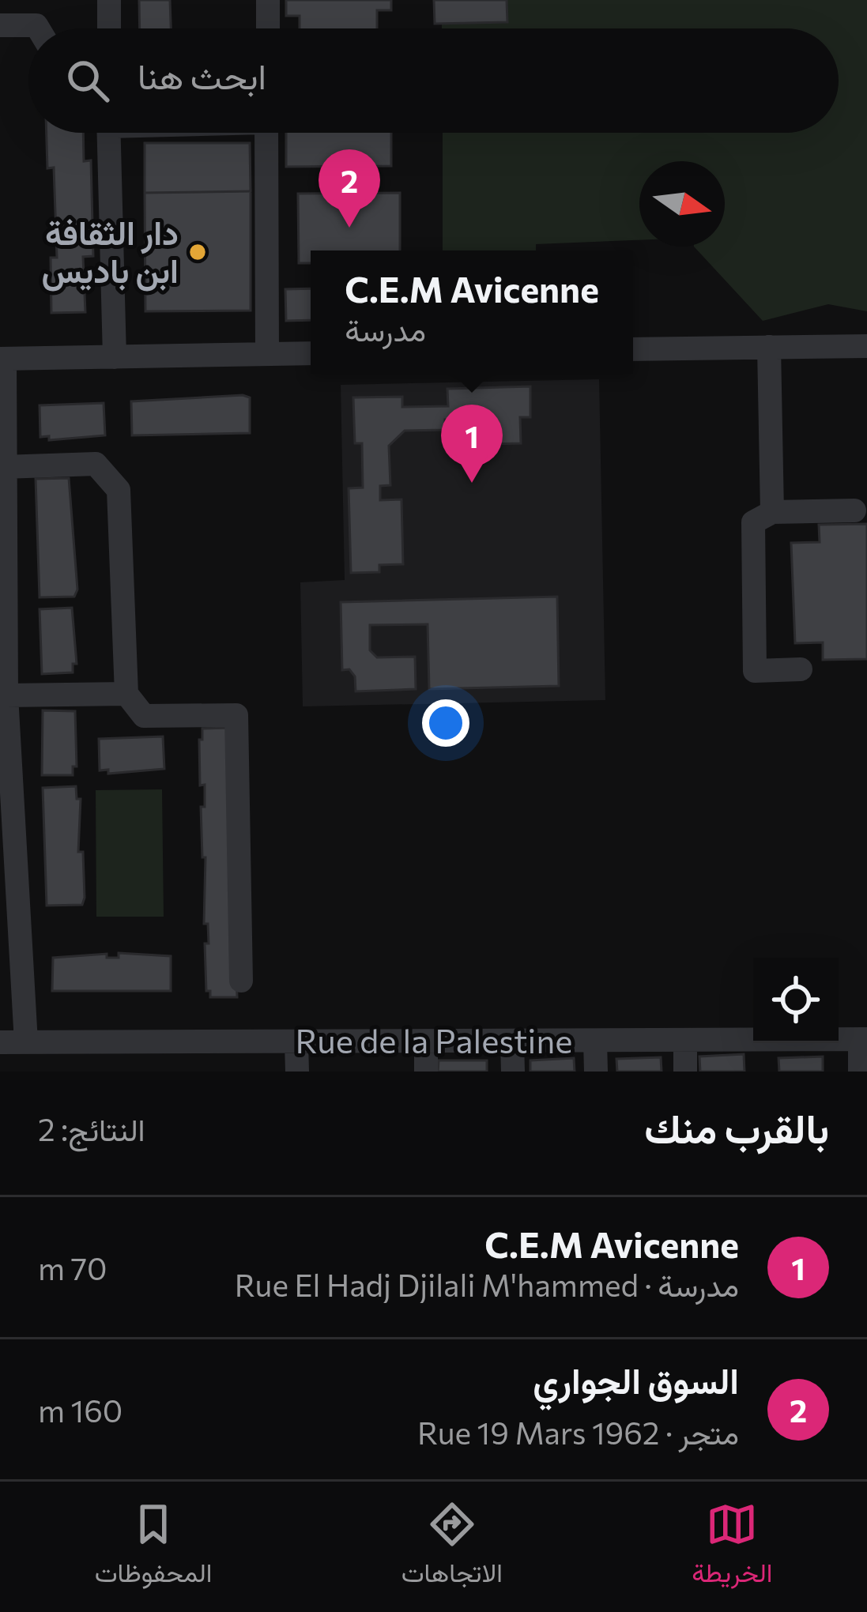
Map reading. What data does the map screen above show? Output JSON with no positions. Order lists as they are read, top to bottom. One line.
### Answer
{"streets":{"street":["Rue de la Palestine"]},"places":["دار الثقافة ابن باديس"],"north":"right","page":{"search":"ابحث هنا","pins":["2","1"],"popup":["C.E.M Avicenne","مدرسة"],"heading":["بالقرب منك","النتائج: 2"],"list":[{"mark":"1","name":"C.E.M Avicenne","note":"مدرسة · Rue El Hadj Djilali M'hammed","value":"70 m"},{"mark":"2","name":"السوق الجواري","note":"متجر · Rue 19 Mars 1962","value":"160 m"}],"nav":["الخريطة","الاتجاهات","المحفوظات"]}}
